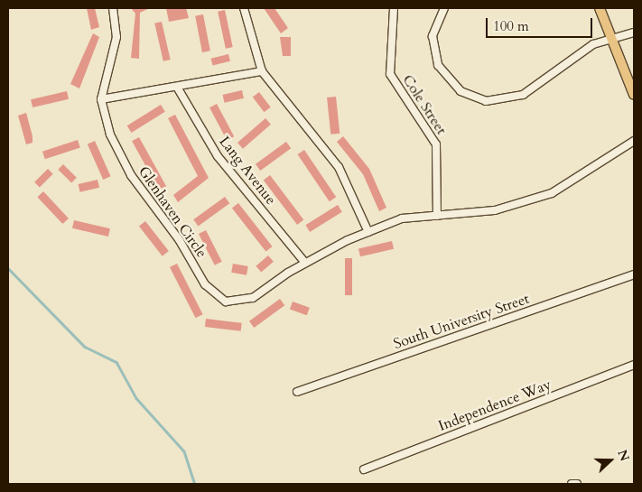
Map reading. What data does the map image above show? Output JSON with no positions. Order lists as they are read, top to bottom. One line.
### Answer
{"streets":{"street":["Cole Street","Lang Avenue","Glenhaven Circle","South University Street","Independence Way"]},"crossings":[["Cole Street","Glenhaven Circle"],["Lang Avenue","Glenhaven Circle"]],"scale_bar":"100 m","north":"right"}
